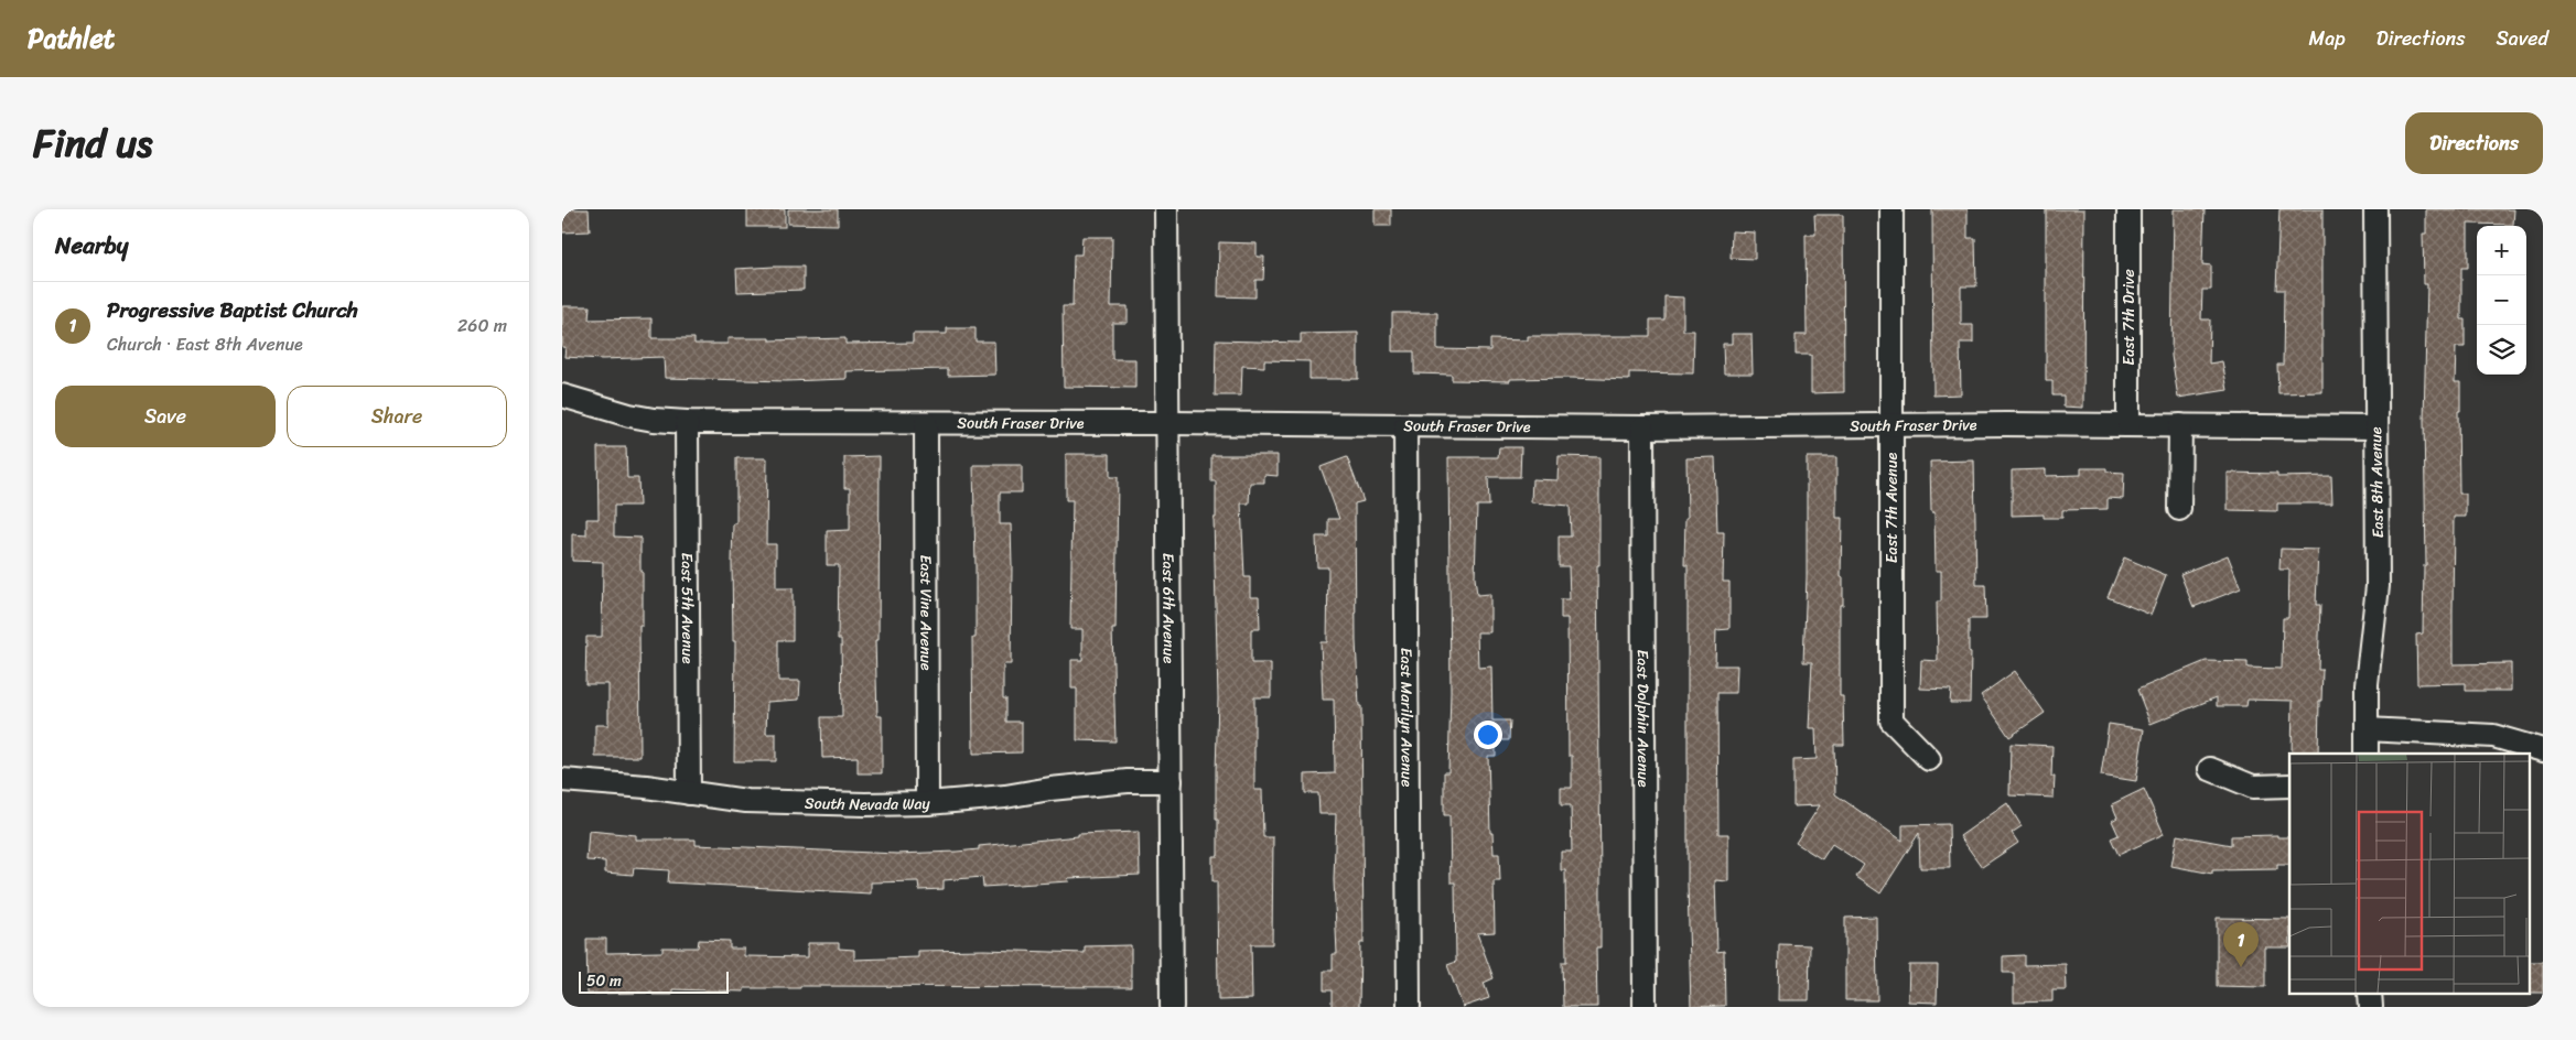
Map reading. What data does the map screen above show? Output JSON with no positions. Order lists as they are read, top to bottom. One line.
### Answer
{"streets":{"street":["East 7th Drive","South Fraser Drive","East 8th Avenue","East 7th Avenue","East 5th Avenue","East 6th Avenue","East Vine Avenue","East Marilyn Avenue","East Dolphin Avenue","South Nevada Way"]},"crossings":[["East 7th Drive","South Fraser Drive"],["South Fraser Drive","East 8th Avenue"],["South Fraser Drive","East 7th Avenue"],["South Fraser Drive","East 5th Avenue"],["South Fraser Drive","East 6th Avenue"],["South Fraser Drive","East Vine Avenue"],["South Fraser Drive","East Marilyn Avenue"],["South Fraser Drive","East Dolphin Avenue"],["East 5th Avenue","South Nevada Way"],["East 6th Avenue","South Nevada Way"],["East Vine Avenue","South Nevada Way"]],"scale_bar":"50 m","page":{"header":"Pathlet","nav":["Map","Directions","Saved"],"title":"Find us","buttons":["Directions",["Save","Share"]],"heading":"Nearby","map_buttons":["+","−"],"list":[{"mark":"1","name":"Progressive Baptist Church","note":"Church · East 8th Avenue","value":"260 m"}],"pins":"1","scale":"50 m"}}
